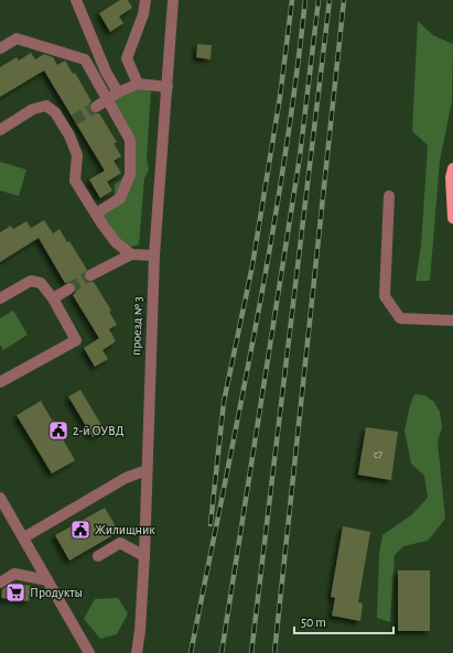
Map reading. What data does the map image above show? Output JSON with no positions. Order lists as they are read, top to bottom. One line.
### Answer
{"streets":{"street":["проезд № 3"]},"places":{"public building":["2-й ОУВД","Жилищник"],"supermarket":["Продукты"]},"house_numbers":["с7"],"scale_bar":"50 m"}
